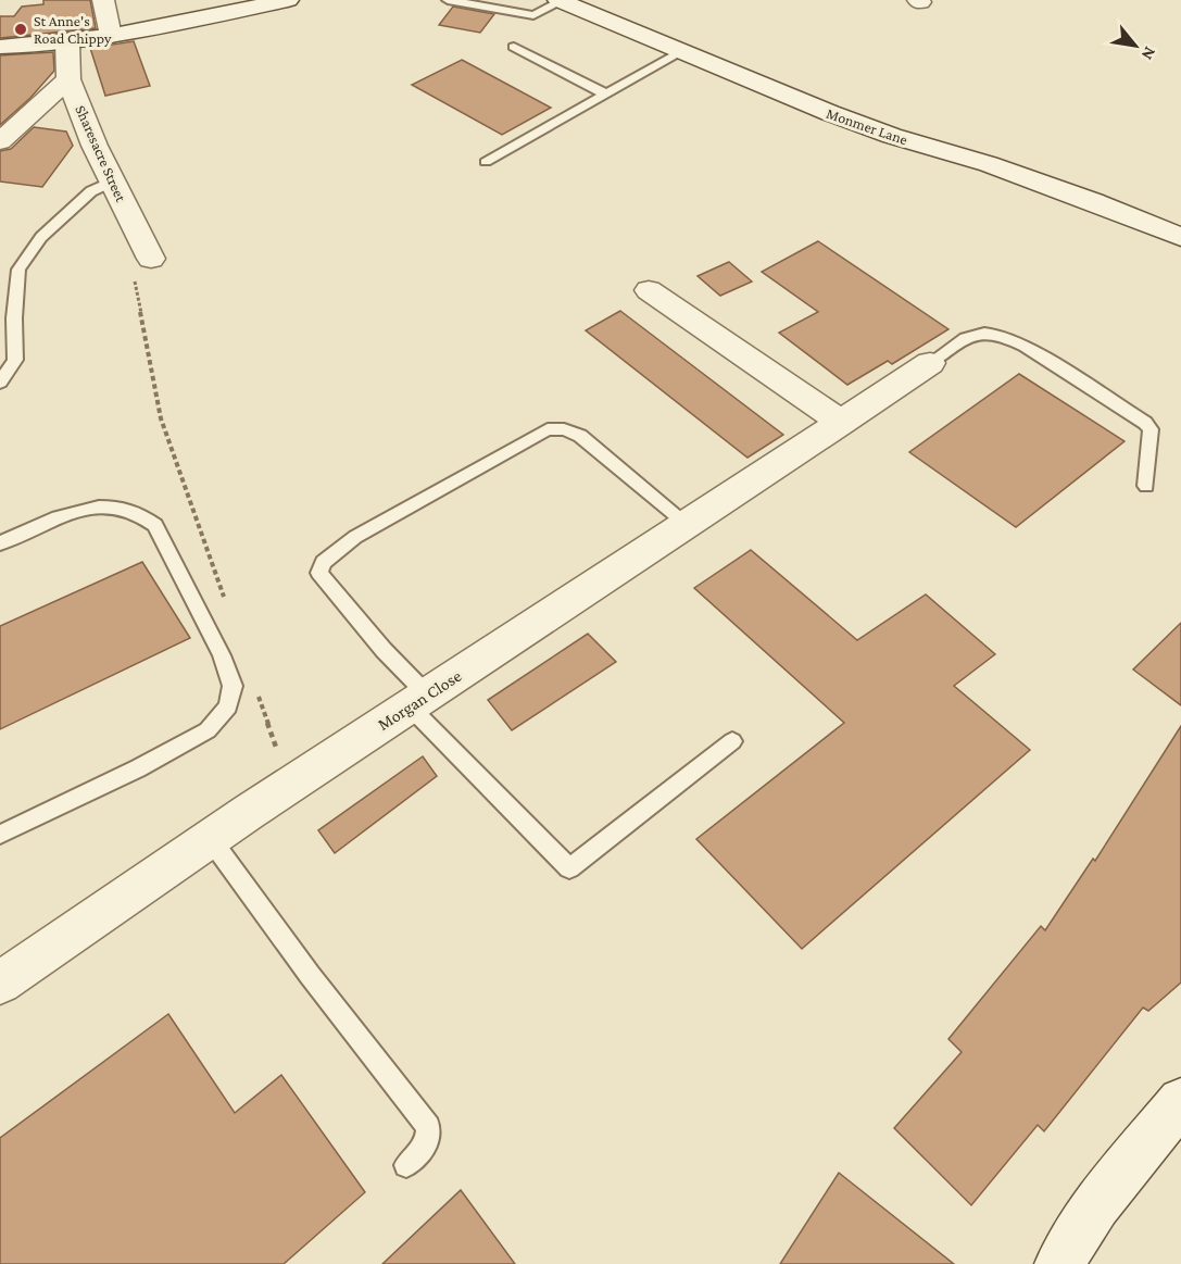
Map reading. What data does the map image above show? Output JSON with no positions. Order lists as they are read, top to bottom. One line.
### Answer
{"streets":{"street":["Monmer Lane","Sharesacre Street","Morgan Close"]},"places":["St Anne's Road Chippy"],"north":"bottom right"}
